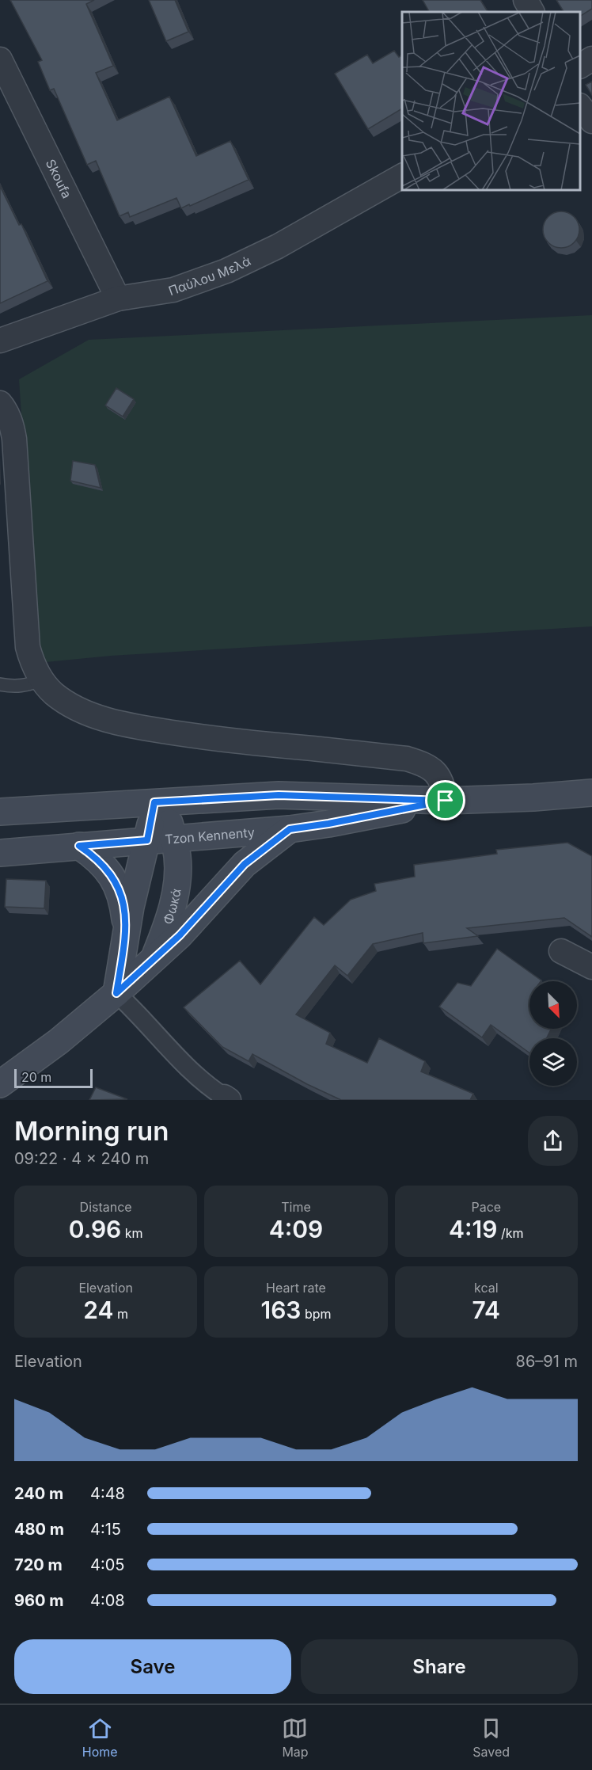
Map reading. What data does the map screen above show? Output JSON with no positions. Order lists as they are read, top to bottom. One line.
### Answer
{"streets":{"main road":["Tzon Kennenty","Φωκά"],"street":["Skoufa","Παύλου Μελά"]},"crossings":[["Skoufa","Παύλου Μελά"],["Tzon Kennenty","Φωκά"]],"scale_bar":"20 m","north":"bottom right","page":{"scale":"20 m","heading":["Morning run","09:22 · 4 × 240 m"],"stats":[["Distance","0.96 km"],["Time","4:09"],["Pace","4:19 /km"],["Elevation","24 m"],["Heart rate","163 bpm"],["kcal","74"]],"chart":["Elevation","86–91 m"],"list":[{"name":"240 m","note":"4:48"},{"name":"480 m","note":"4:15"},{"name":"720 m","note":"4:05"},{"name":"960 m","note":"4:08"}],"buttons":["Save","Share"],"tabs":["Home","Map","Saved"]}}
